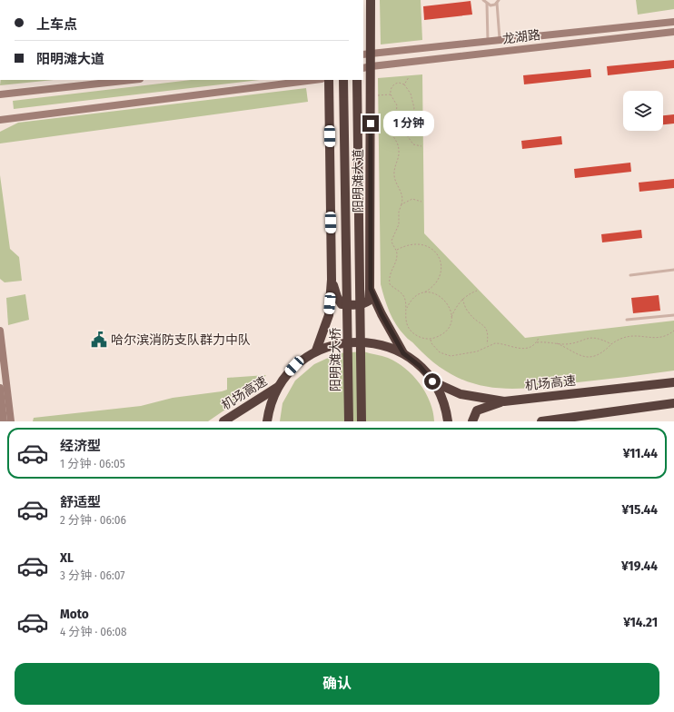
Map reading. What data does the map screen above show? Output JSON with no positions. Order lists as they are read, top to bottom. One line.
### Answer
{"streets":{"highway":["阳明滩大道","阳明滩大桥","机场高速"],"street":["龙湖路"]},"crossings":[["龙湖路","阳明滩大道"]],"places":{"public building":["哈尔滨消防支队群力中队"]},"page":{"banner":["上车点","阳明滩大道"],"bubble":"1 分钟","list":[{"name":"经济型","note":"1 分钟 · 06:05","value":"¥11.44"},{"name":"舒适型","note":"2 分钟 · 06:06","value":"¥15.44"},{"name":"XL","note":"3 分钟 · 06:07","value":"¥19.44"},{"name":"Moto","note":"4 分钟 · 06:08","value":"¥14.21"}],"buttons":"确认"}}
